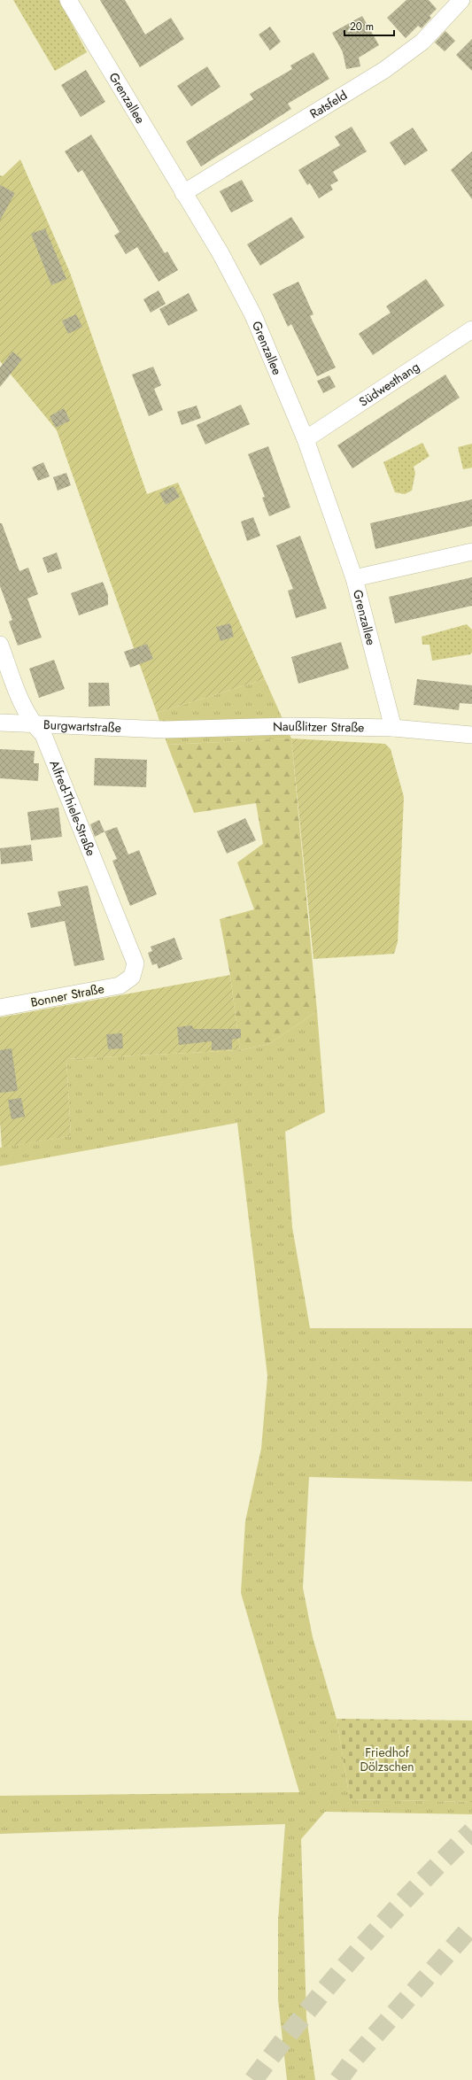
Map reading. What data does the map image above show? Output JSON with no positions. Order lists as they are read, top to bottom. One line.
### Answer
{"streets":{"street":["Grenzallee","Ratsfeld","Südwesthang","Burgwartstraße","Naußlitzer Straße","Alfred-Thiele-Straße","Bonner Straße"]},"crossings":[["Grenzallee","Ratsfeld"],["Grenzallee","Südwesthang"],["Grenzallee","Naußlitzer Straße"],["Burgwartstraße","Naußlitzer Straße"],["Burgwartstraße","Alfred-Thiele-Straße"],["Alfred-Thiele-Straße","Bonner Straße"]],"parks":["Friedhof Dölzschen"],"scale_bar":"20 m"}
